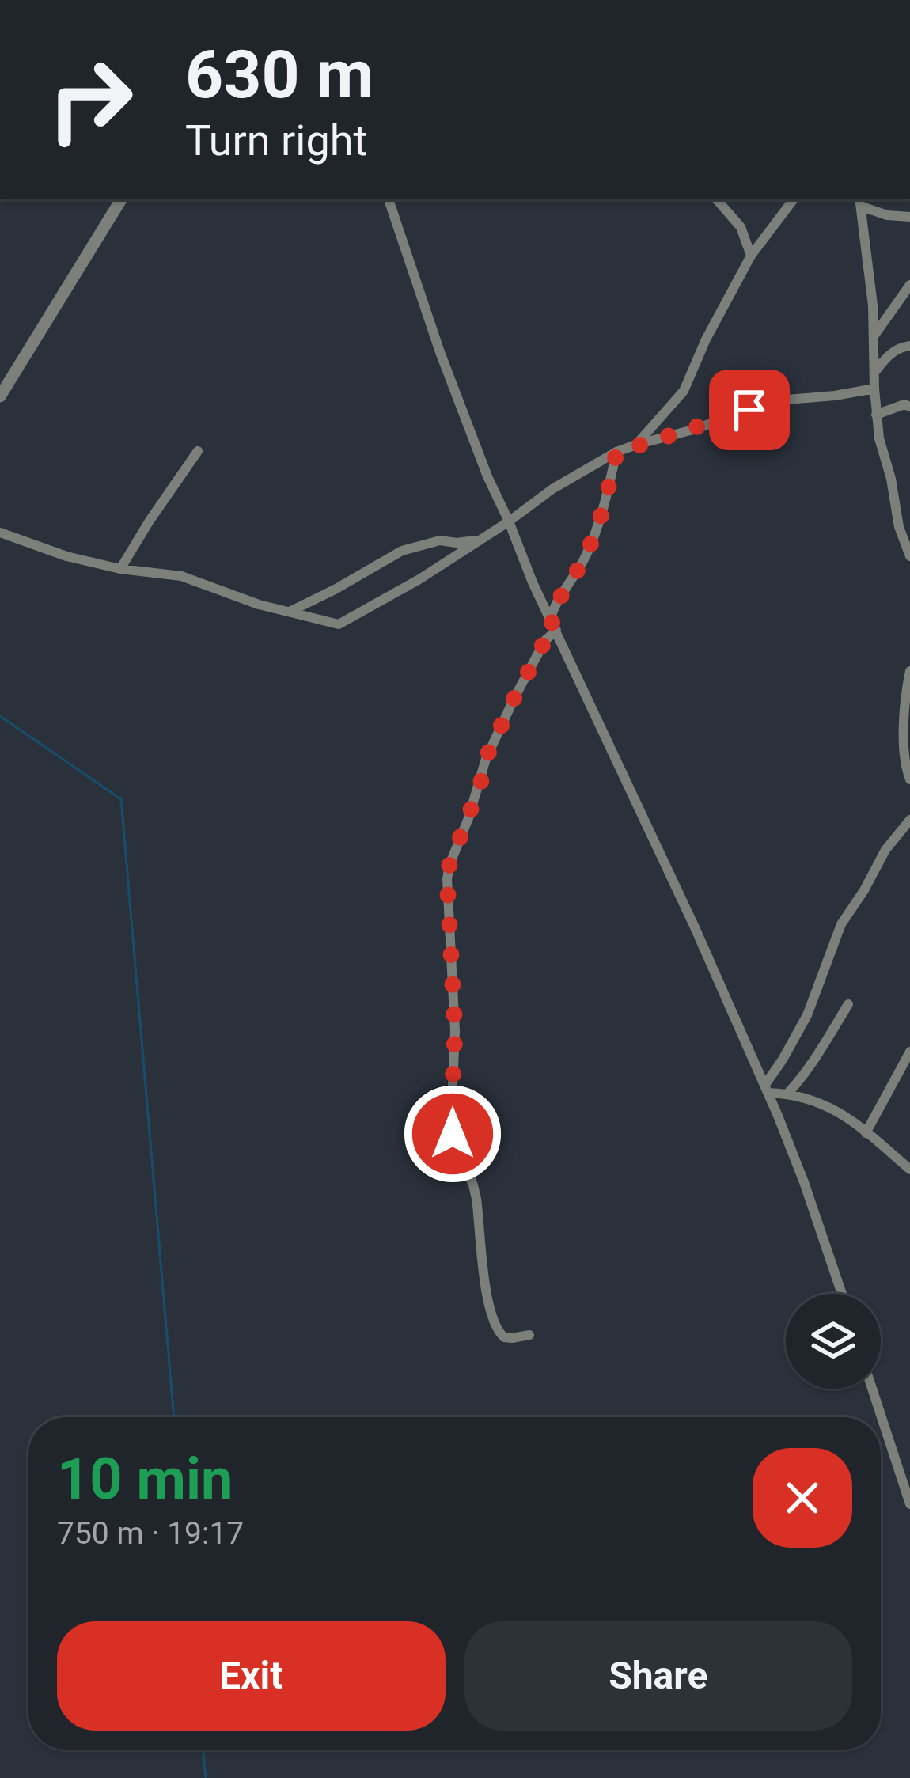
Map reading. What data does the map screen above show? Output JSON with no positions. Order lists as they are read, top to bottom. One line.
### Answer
{"page":{"turn":["630 m","Turn right"],"heading":["10 min","750 m · 19:17"],"buttons":["Exit","Share"]}}
